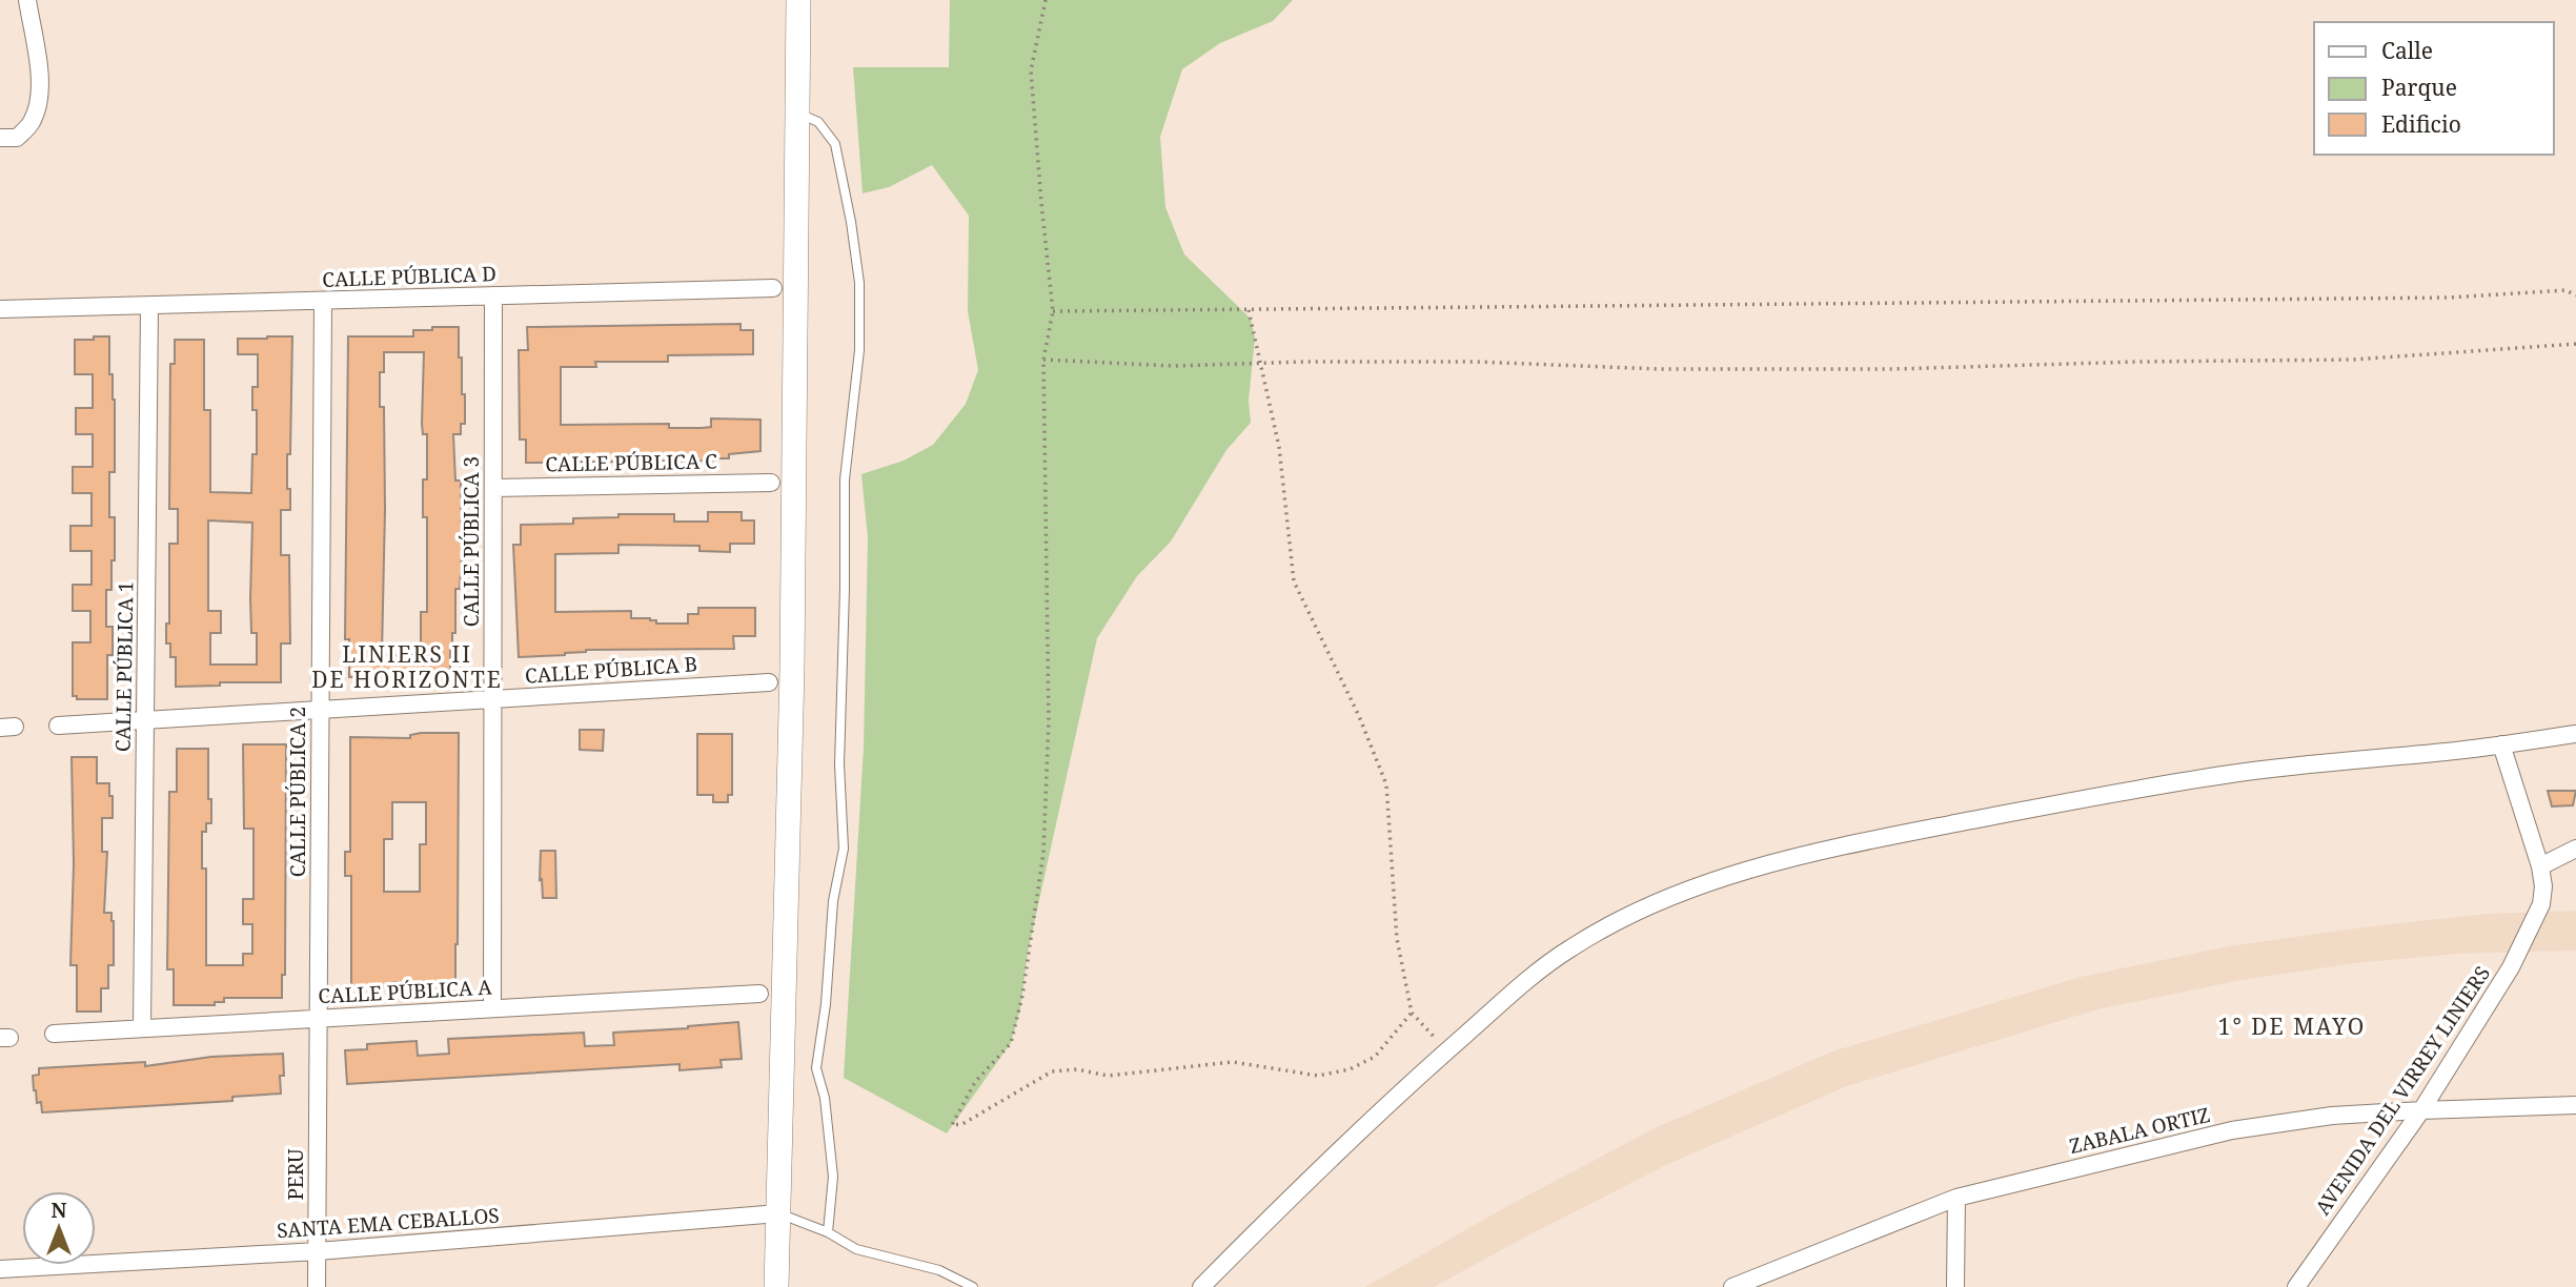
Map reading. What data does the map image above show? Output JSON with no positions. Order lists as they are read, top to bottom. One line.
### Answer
{"streets":{"street":["CALLE PÚBLICA D","CALLE PÚBLICA C","CALLE PÚBLICA 3","CALLE PÚBLICA 1","CALLE PÚBLICA B","CALLE PÚBLICA 2","CALLE PÚBLICA A","AVENIDA DEL VIRREY LINIERS","ZABALA ORTIZ","PERU","SANTA EMA CEBALLOS"]},"crossings":[["CALLE PÚBLICA D","CALLE PÚBLICA 3"],["CALLE PÚBLICA D","CALLE PÚBLICA 1"],["CALLE PÚBLICA D","CALLE PÚBLICA 2"],["CALLE PÚBLICA C","CALLE PÚBLICA 3"],["CALLE PÚBLICA 3","CALLE PÚBLICA B"],["CALLE PÚBLICA 3","CALLE PÚBLICA A"],["CALLE PÚBLICA 1","CALLE PÚBLICA B"],["CALLE PÚBLICA 1","CALLE PÚBLICA A"],["CALLE PÚBLICA B","CALLE PÚBLICA 2"],["CALLE PÚBLICA 2","CALLE PÚBLICA A"],["CALLE PÚBLICA 2","PERU"],["AVENIDA DEL VIRREY LINIERS","ZABALA ORTIZ"],["PERU","SANTA EMA CEBALLOS"]],"districts":["LINIERS II DE HORIZONTE","1° DE MAYO"],"legend":["Calle","Parque","Edificio"],"north":"top"}
